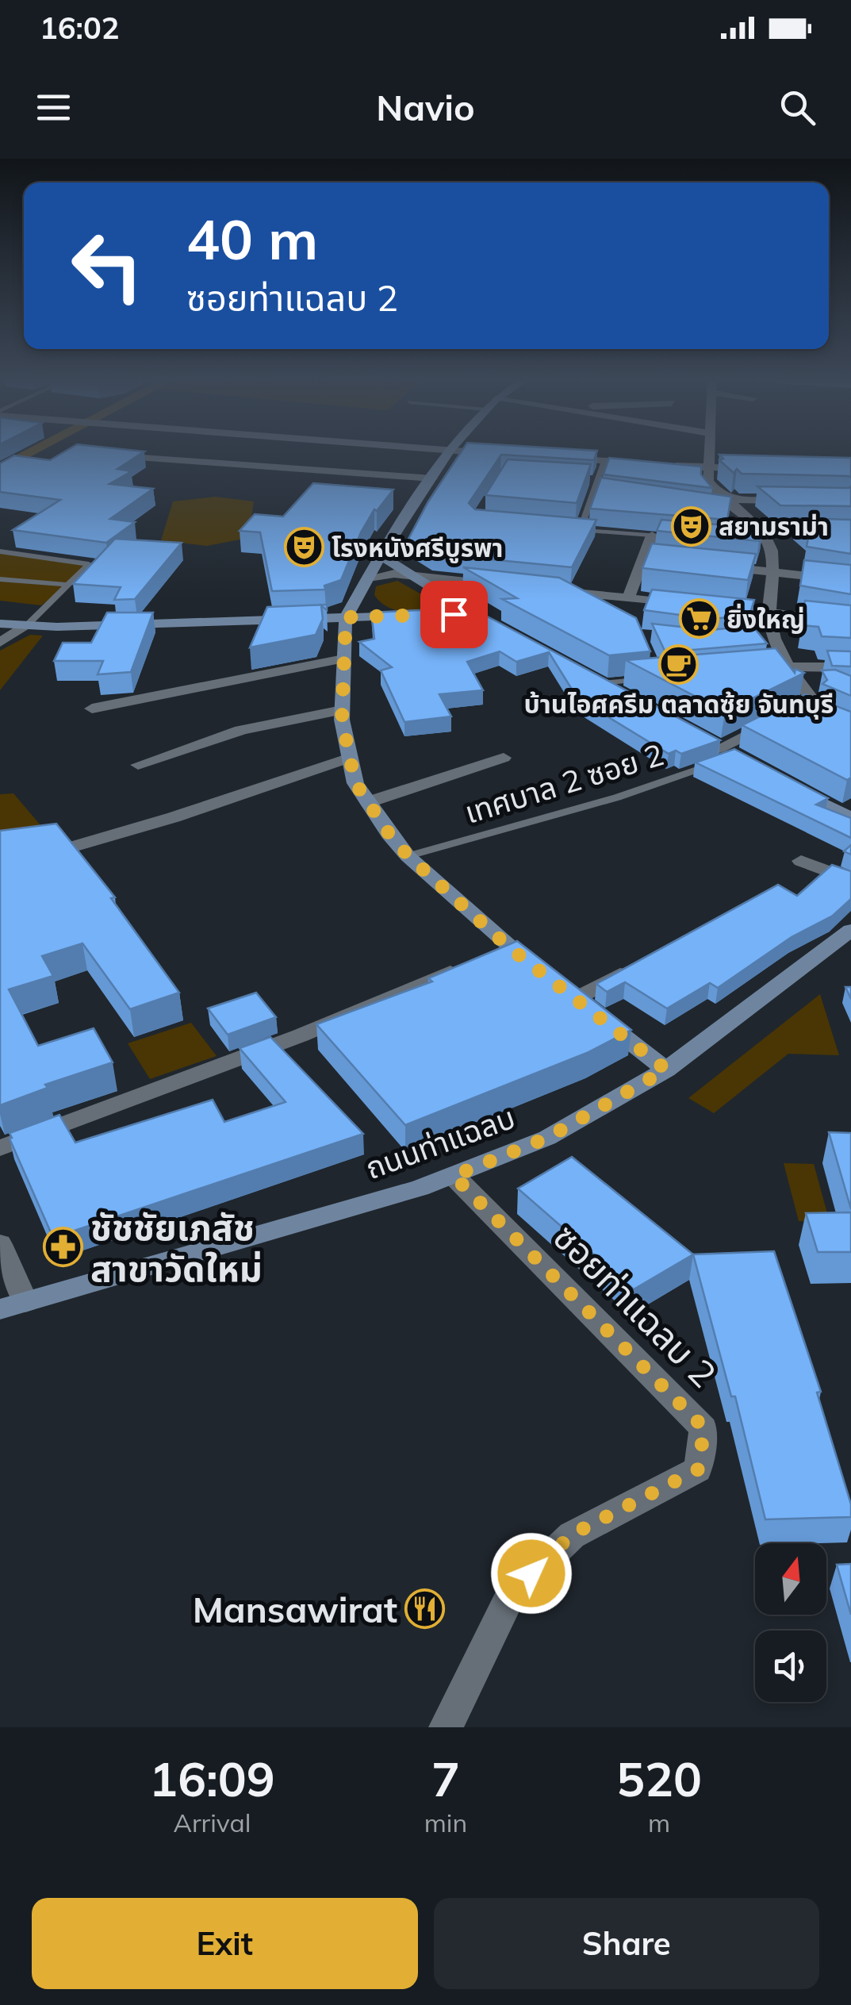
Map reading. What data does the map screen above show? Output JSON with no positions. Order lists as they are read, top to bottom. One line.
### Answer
{"streets":{"street":["ถนนท่าแฉลบ","ซอยท่าแฉลบ 2"],"lane":["เทศบาล 2 ซอย 2"]},"crossings":[["ถนนท่าแฉลบ","ซอยท่าแฉลบ 2"]],"places":{"theatre":["สยามราม่า","โรงหนังศรีบูรพา"],"supermarket":["ยิ่งใหญ่"],"cafe":["บ้านไอศครีม ตลาดซุ้ย จันทบุรี"],"pharmacy":["ชัชชัยเภสัช สาขาวัดใหม่"],"restaurant":["Mansawirat"]},"north":"top","page":{"status":"16:02","header":"Navio","turn":["40 m","ซอยท่าแฉลบ 2"],"eta":["16:09","Arrival","7","min","520","m"],"buttons":["Exit","Share"]}}
